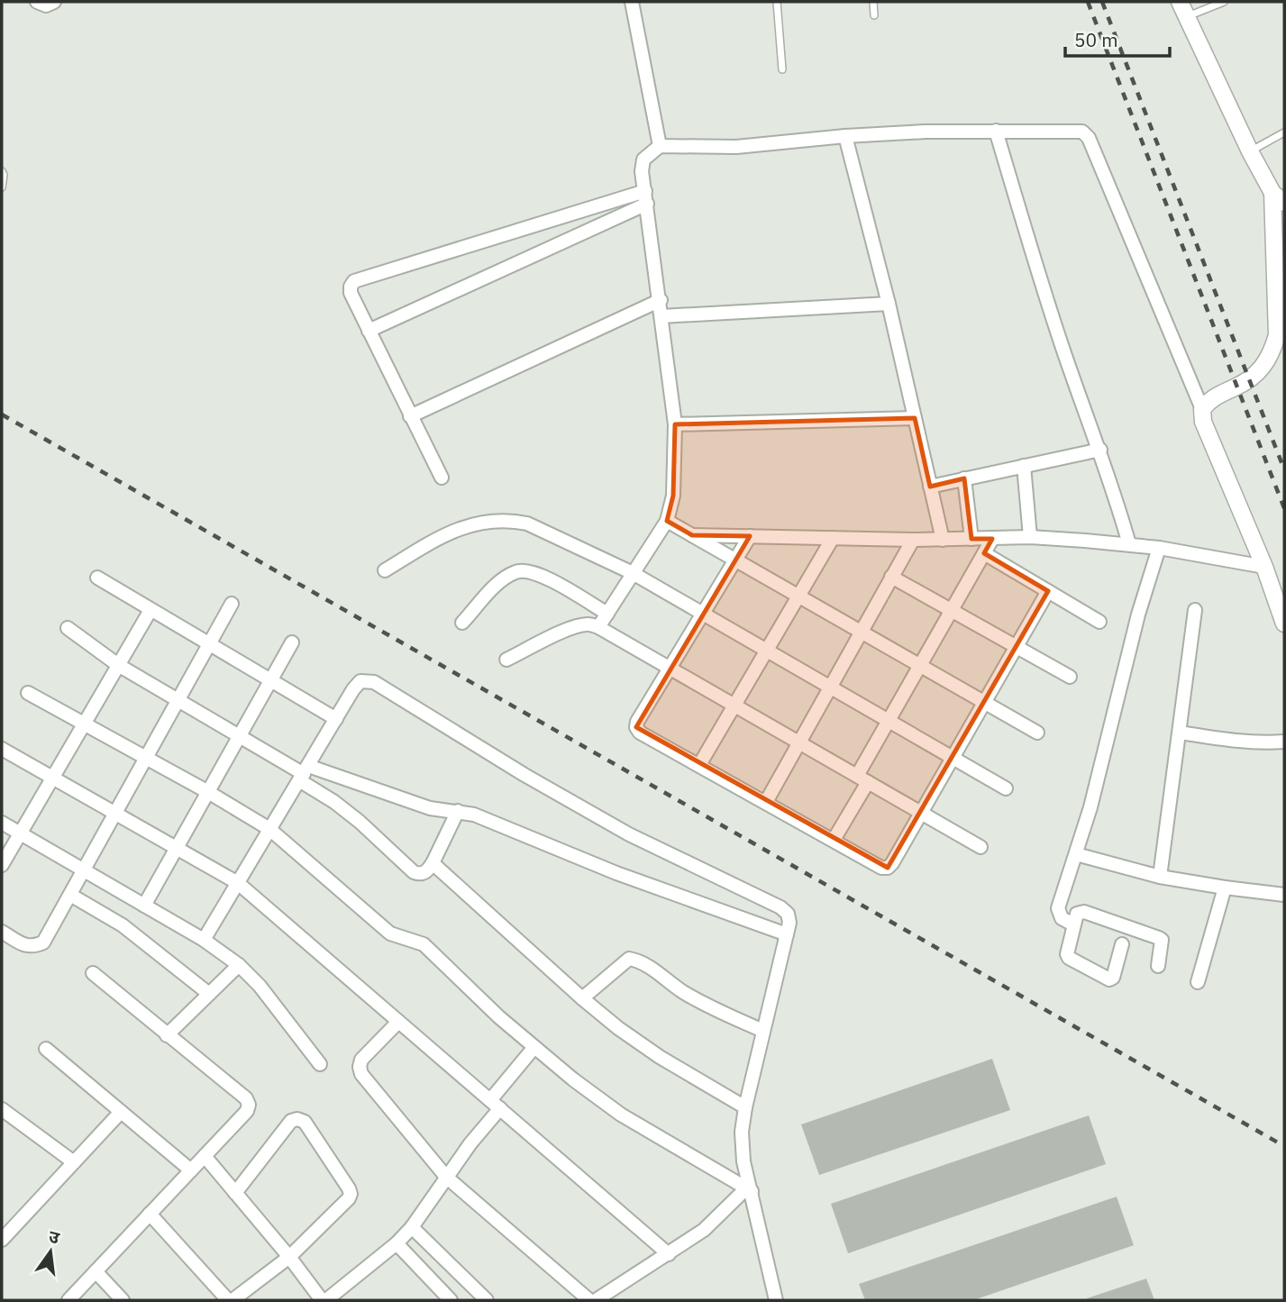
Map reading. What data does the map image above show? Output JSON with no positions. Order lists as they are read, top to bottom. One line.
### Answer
{"scale_bar":"50 m","north":"top"}
